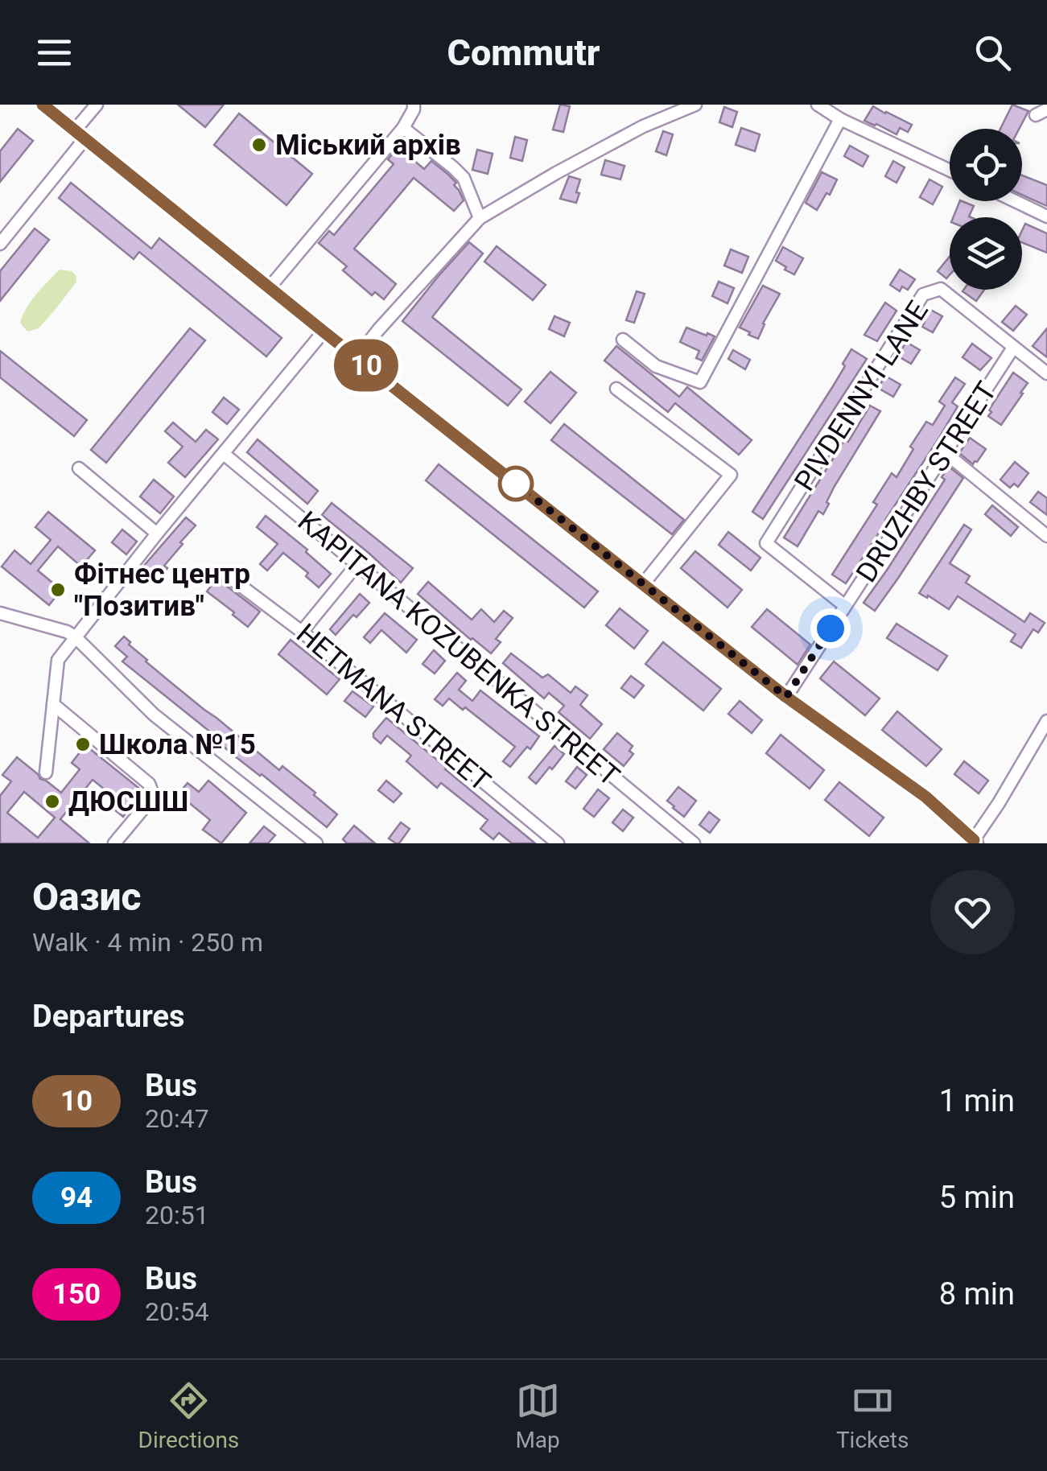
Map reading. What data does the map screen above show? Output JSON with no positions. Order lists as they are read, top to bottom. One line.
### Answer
{"streets":{"street":["PIVDENNYI LANE","DRUZHBY STREET","KAPITANA KOZUBENKA STREET","HETMANA STREET"]},"crossings":[["PIVDENNYI LANE","DRUZHBY STREET"]],"places":["Міський архів","Фітнес центр \"Позитив\"","Школа №15","ДЮСШШ"],"lines":["bus line 10"],"page":{"header":"Commutr","on_map":"10","heading":[["Оазис","Walk · 4 min · 250 m"],"Departures"],"list":[{"mark":"10","name":"Bus","note":"20:47","value":"1 min"},{"mark":"94","name":"Bus","note":"20:51","value":"5 min"},{"mark":"150","name":"Bus","note":"20:54","value":"8 min"}],"tabs":["Directions","Map","Tickets"]}}
